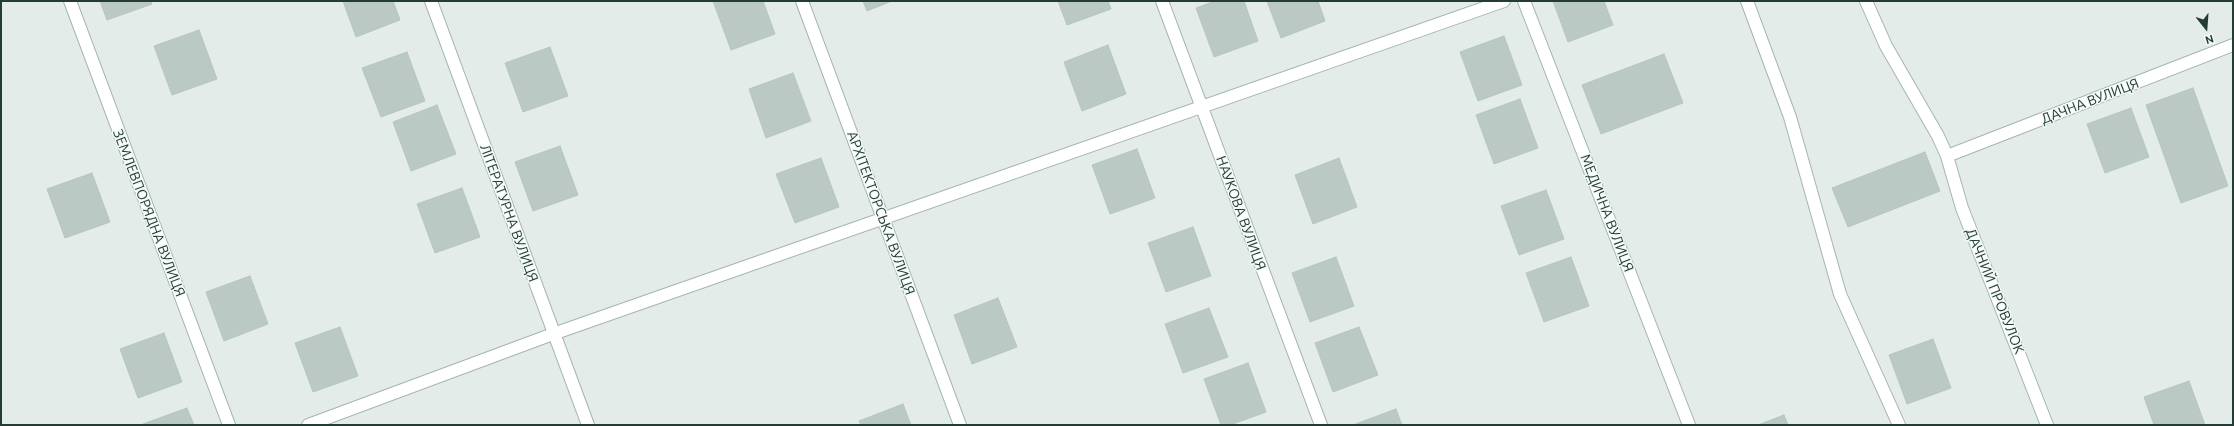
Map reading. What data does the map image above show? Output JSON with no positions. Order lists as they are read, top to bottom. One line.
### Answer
{"streets":{"street":["ДАЧНА ВУЛИЦЯ","ЗЕМЛЕВПОРЯДНА ВУЛИЦЯ","ЛІТЕРАТУРНА ВУЛИЦЯ","АРХІТЕКТОРСЬКА ВУЛИЦЯ","НАУКОВА ВУЛИЦЯ","МЕДИЧНА ВУЛИЦЯ","ДАЧНИЙ ПРОВУЛОК"]},"crossings":[["ДАЧНА ВУЛИЦЯ","ДАЧНИЙ ПРОВУЛОК"]],"north":"bottom"}
